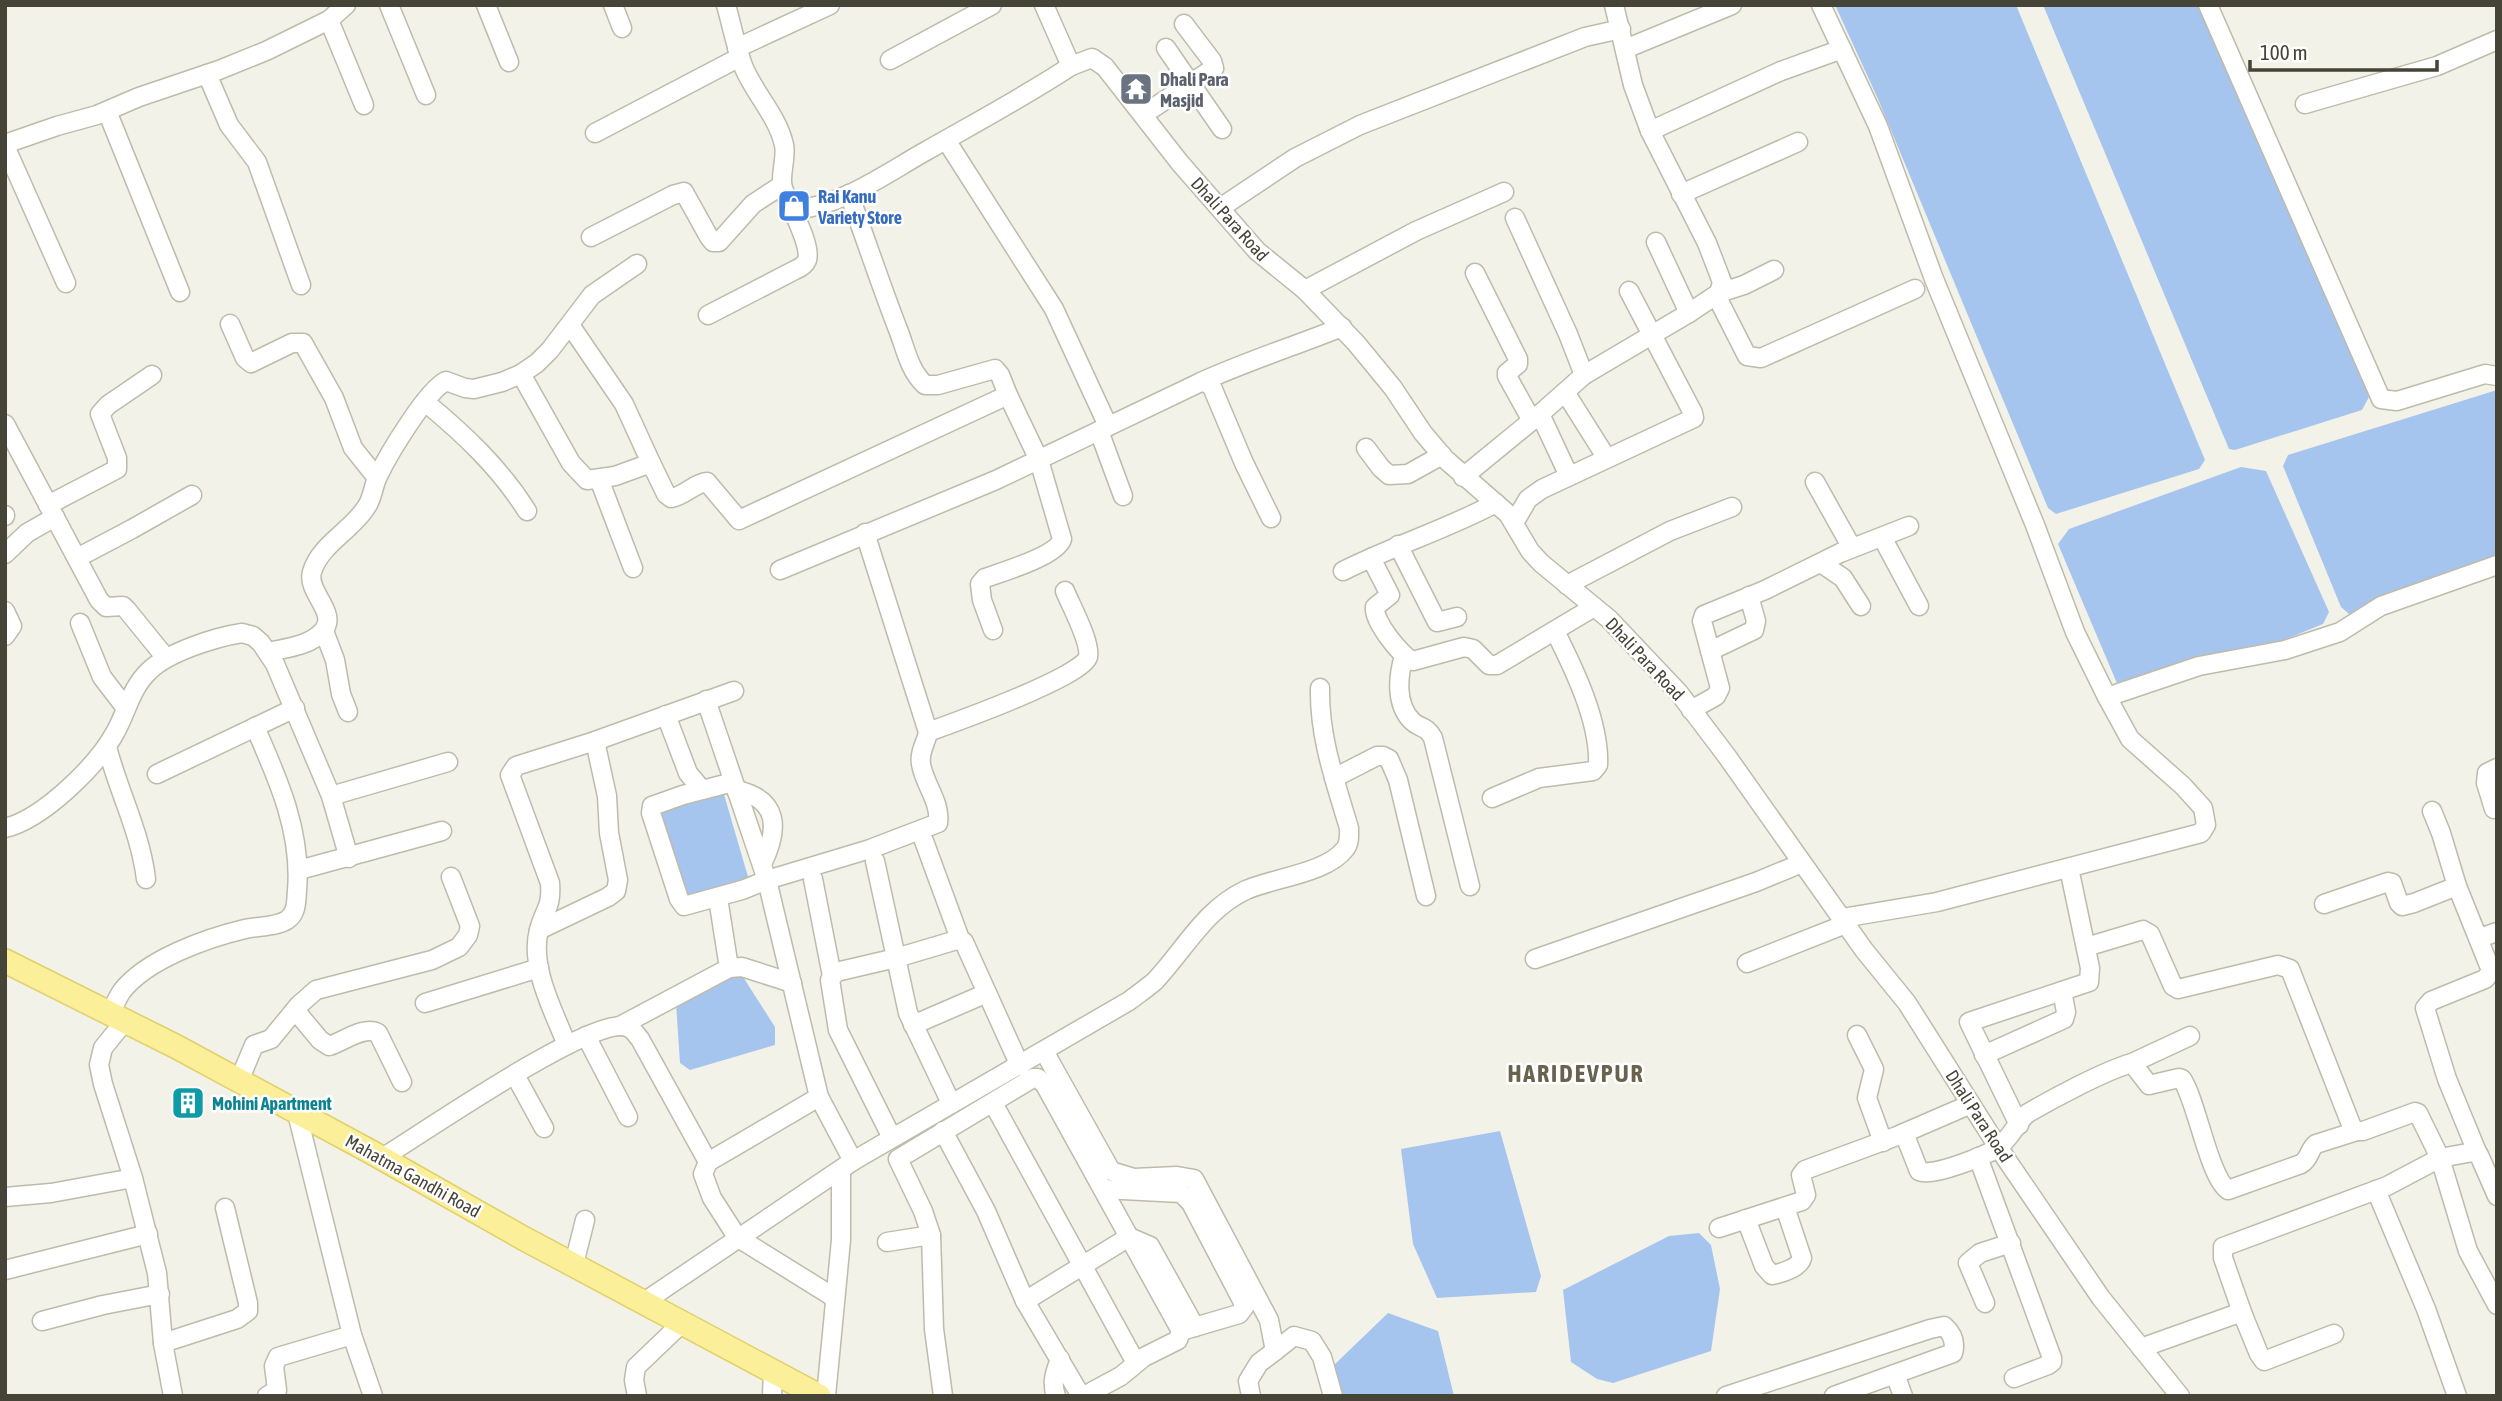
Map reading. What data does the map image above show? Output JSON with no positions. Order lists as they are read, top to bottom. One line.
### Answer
{"streets":{"main road":["Mahatma Gandhi Road"],"street":["Dhali Para Road"]},"districts":["HARIDEVPUR"],"places":{"temple":["Dhali Para Masjid"],"shop":["Rai Kanu Variety Store"],"building":["Mohini Apartment"]},"scale_bar":"100 m"}
